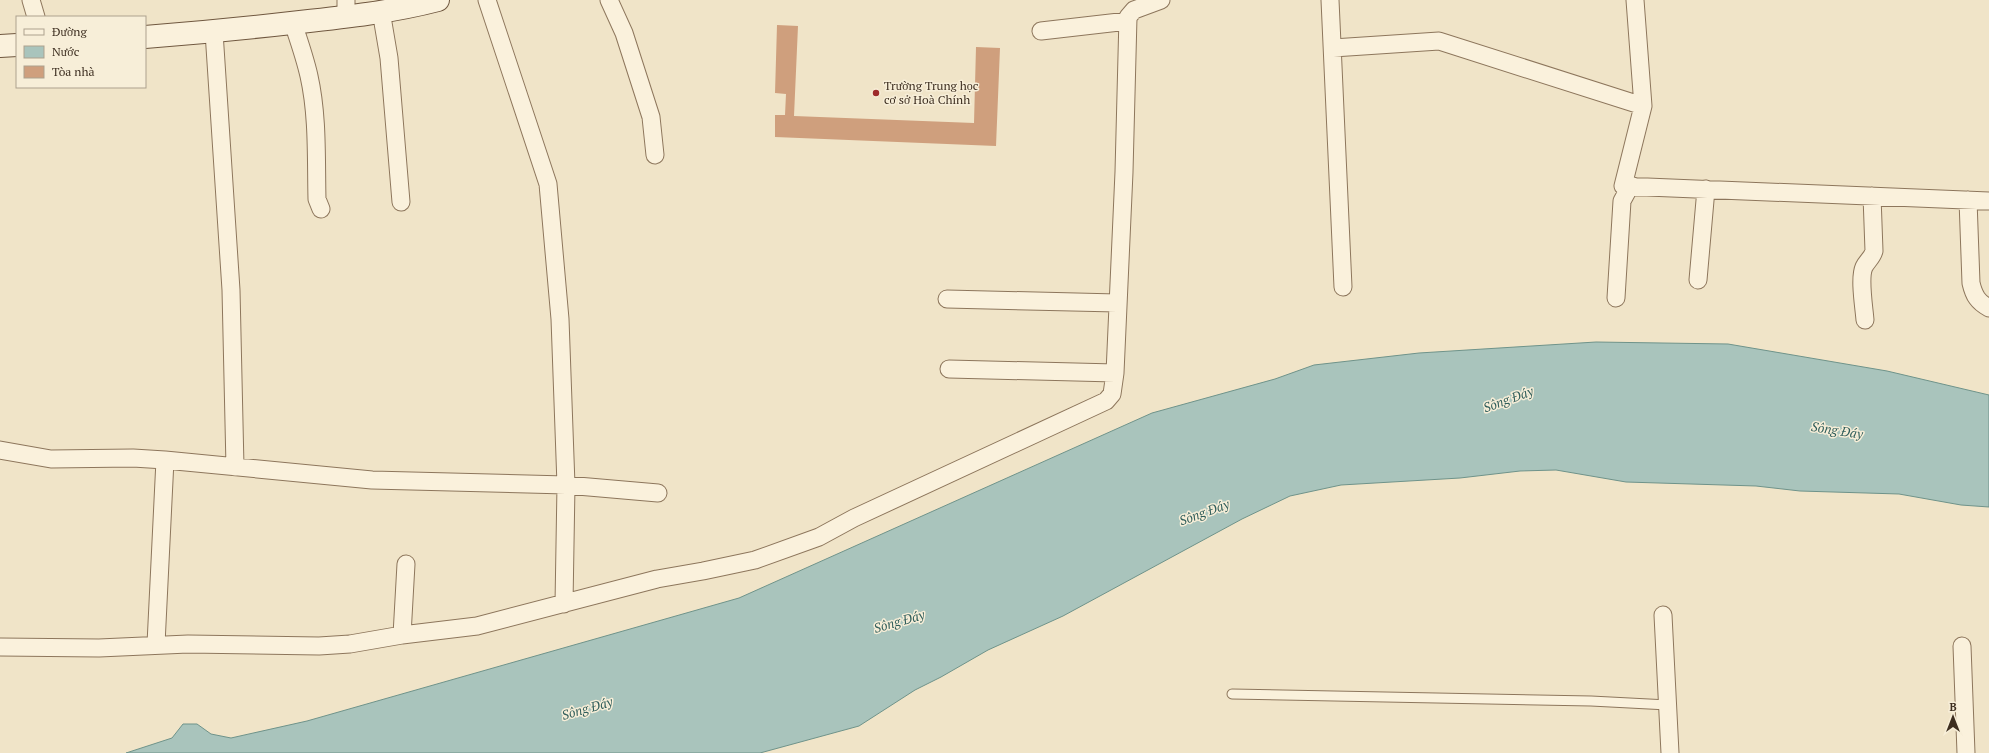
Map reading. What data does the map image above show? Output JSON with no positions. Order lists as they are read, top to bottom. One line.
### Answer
{"water":["Sông Đáy"],"places":["Trường Trung học cơ sở Hoà Chính"],"legend":["Đường","Nước","Tòa nhà"],"north":"top"}
